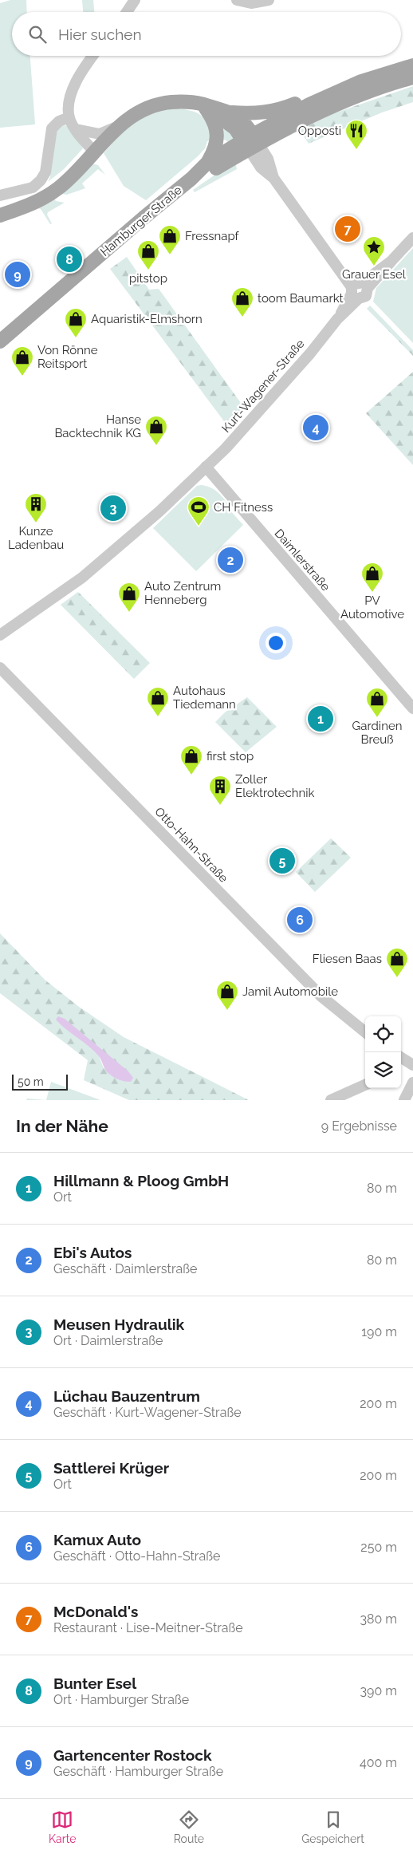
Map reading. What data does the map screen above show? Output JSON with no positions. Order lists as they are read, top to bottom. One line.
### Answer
{"streets":{"main road":["Hamburger Straße"],"street":["Kurt-Wagener-Straße","Daimlerstraße","Otto-Hahn-Straße"]},"crossings":[["Kurt-Wagener-Straße","Daimlerstraße"]],"places":{"restaurant":["Opposti"],"shop":["Fressnapf","pitstop","toom Baumarkt","Aquaristik-Elmshorn","Von Rönne Reitsport","Hanse Backtechnik KG","PV Automotive","Auto Zentrum Henneberg","Autohaus Tiedemann","Gardinen Breuß","first stop","Fliesen Baas","Jamil Automobile"],"place":["Grauer Esel"],"building":["Kunze Ladenbau","Zoller Elektrotechnik"],"sports":["CH Fitness"]},"scale_bar":"50 m","page":{"search":"Hier suchen","pins":["7","8","9","4","3","2","1","5","6"],"scale":"50 m","heading":["In der Nähe","9 Ergebnisse"],"list":[{"mark":"1","name":"Hillmann & Ploog GmbH","note":"Ort","value":"80 m"},{"mark":"2","name":"Ebi's Autos","note":"Geschäft · Daimlerstraße","value":"80 m"},{"mark":"3","name":"Meusen Hydraulik","note":"Ort · Daimlerstraße","value":"190 m"},{"mark":"4","name":"Lüchau Bauzentrum","note":"Geschäft · Kurt-Wagener-Straße","value":"200 m"},{"mark":"5","name":"Sattlerei Krüger","note":"Ort","value":"200 m"},{"mark":"6","name":"Kamux Auto","note":"Geschäft · Otto-Hahn-Straße","value":"250 m"},{"mark":"7","name":"McDonald's","note":"Restaurant · Lise-Meitner-Straße","value":"380 m"},{"mark":"8","name":"Bunter Esel","note":"Ort · Hamburger Straße","value":"390 m"},{"mark":"9","name":"Gartencenter Rostock","note":"Geschäft · Hamburger Straße","value":"400 m"}],"nav":["Karte","Route","Gespeichert"]}}
